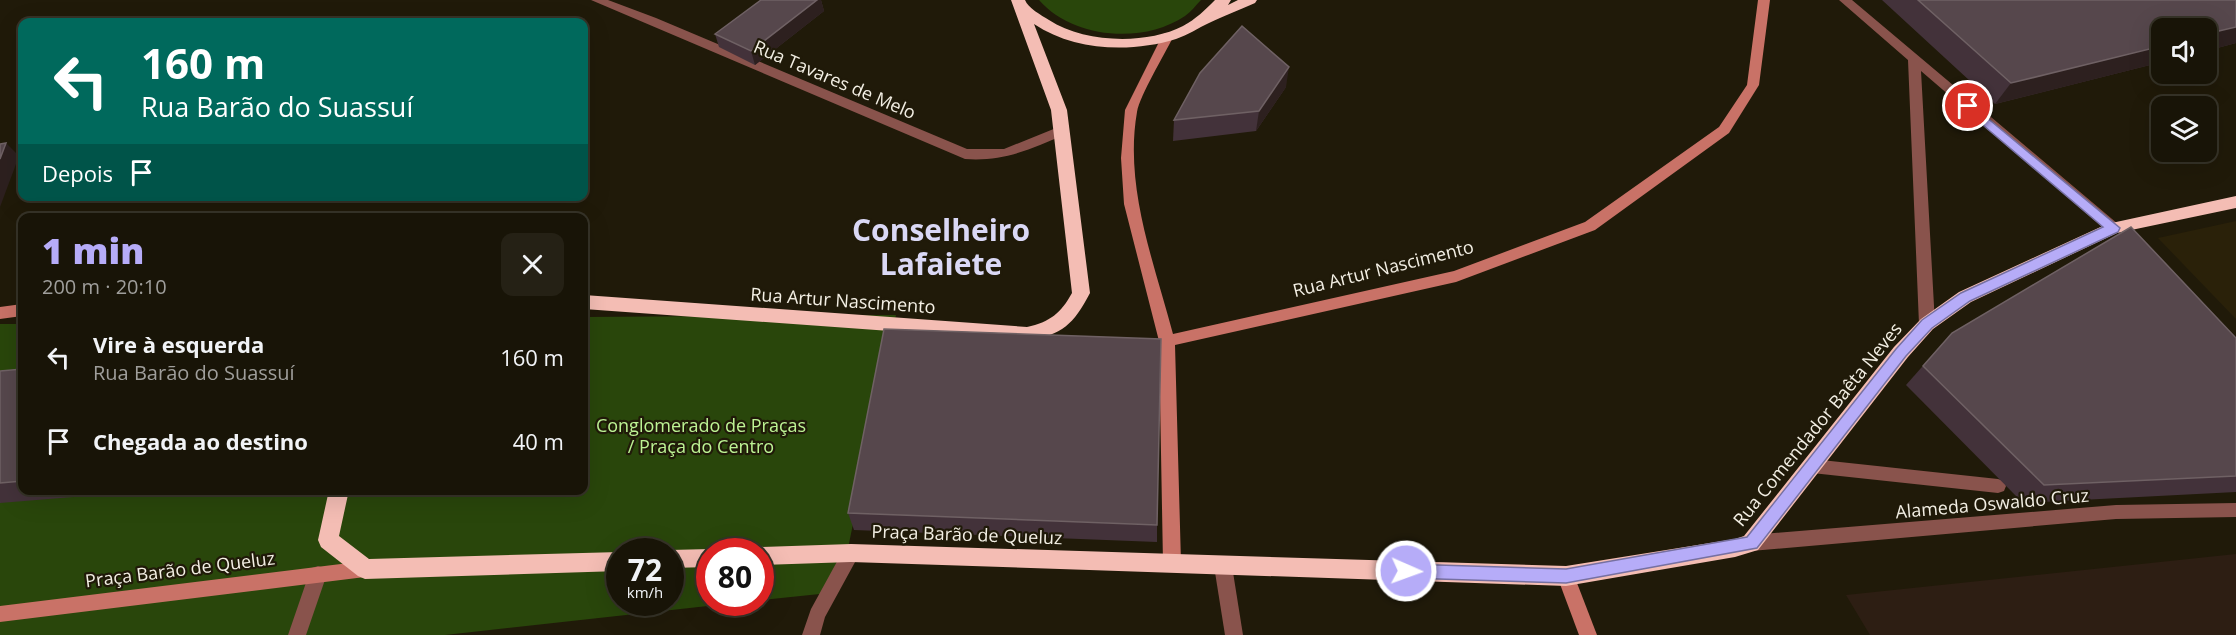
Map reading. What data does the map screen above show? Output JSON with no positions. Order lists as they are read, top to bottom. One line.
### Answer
{"streets":{"highway":["Rua Artur Nascimento","Rua Comendador Baêta Neves","Praça Barão de Queluz"],"street":["Rua Tavares de Melo","Alameda Oswaldo Cruz"]},"crossings":[["Rua Tavares de Melo","Rua Artur Nascimento"],["Rua Comendador Baêta Neves","Alameda Oswaldo Cruz"],["Rua Comendador Baêta Neves","Praça Barão de Queluz"]],"districts":["Conselheiro Lafaiete"],"parks":["Conglomerado de Praças / Praça do Centro"],"page":{"turn":["160 m","Rua Barão do Suassuí"],"then":"Depois","heading":["1 min","200 m · 20:10"],"list":[{"name":"Vire à esquerda","note":"Rua Barão do Suassuí","value":"160 m"},{"name":"Chegada ao destino","value":"40 m"}],"speed":"72 km/h","limit":"80"}}
